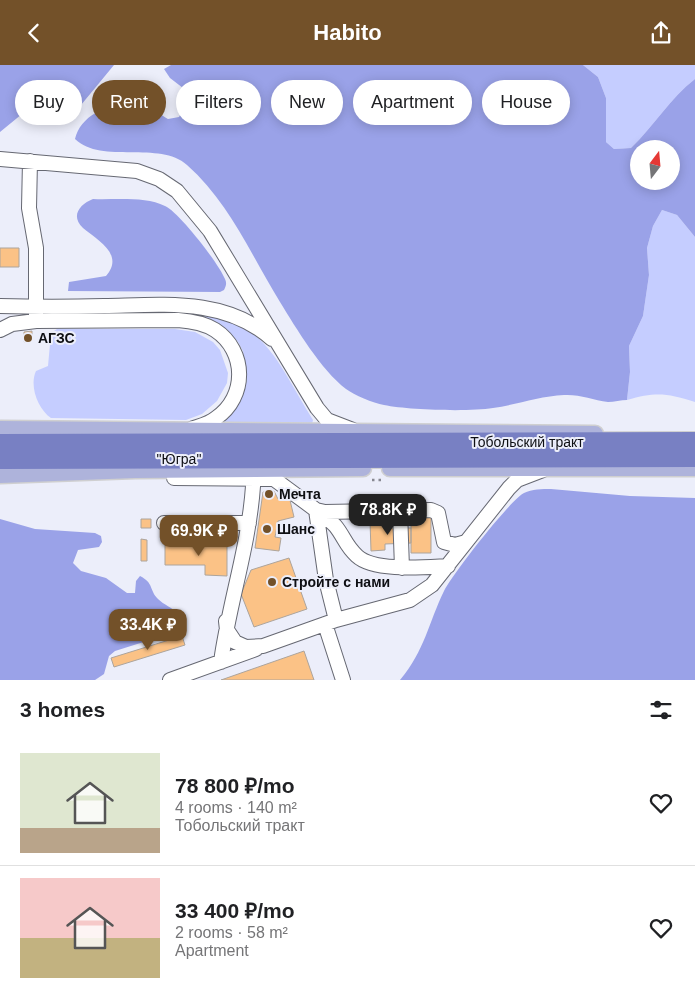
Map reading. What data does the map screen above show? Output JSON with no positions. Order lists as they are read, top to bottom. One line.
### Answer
{"streets":{"highway":["Тобольский тракт","\"Югра\""]},"crossings":[["Тобольский тракт","\"Югра\""]],"places":["АГЗС","Мечта","Шанс","Стройте с нами"],"north":"top","page":{"header":"Habito","chip":["Buy","Rent","Filters","New","Apartment","House"],"price":["78.8K ₽","69.9K ₽","33.4K ₽"],"heading":"3 homes","list":[{"name":"78 800 ₽/mo","note":"4 rooms · 140 m² · Тобольский тракт"},{"name":"33 400 ₽/mo","note":"2 rooms · 58 m² · Apartment"}]}}
